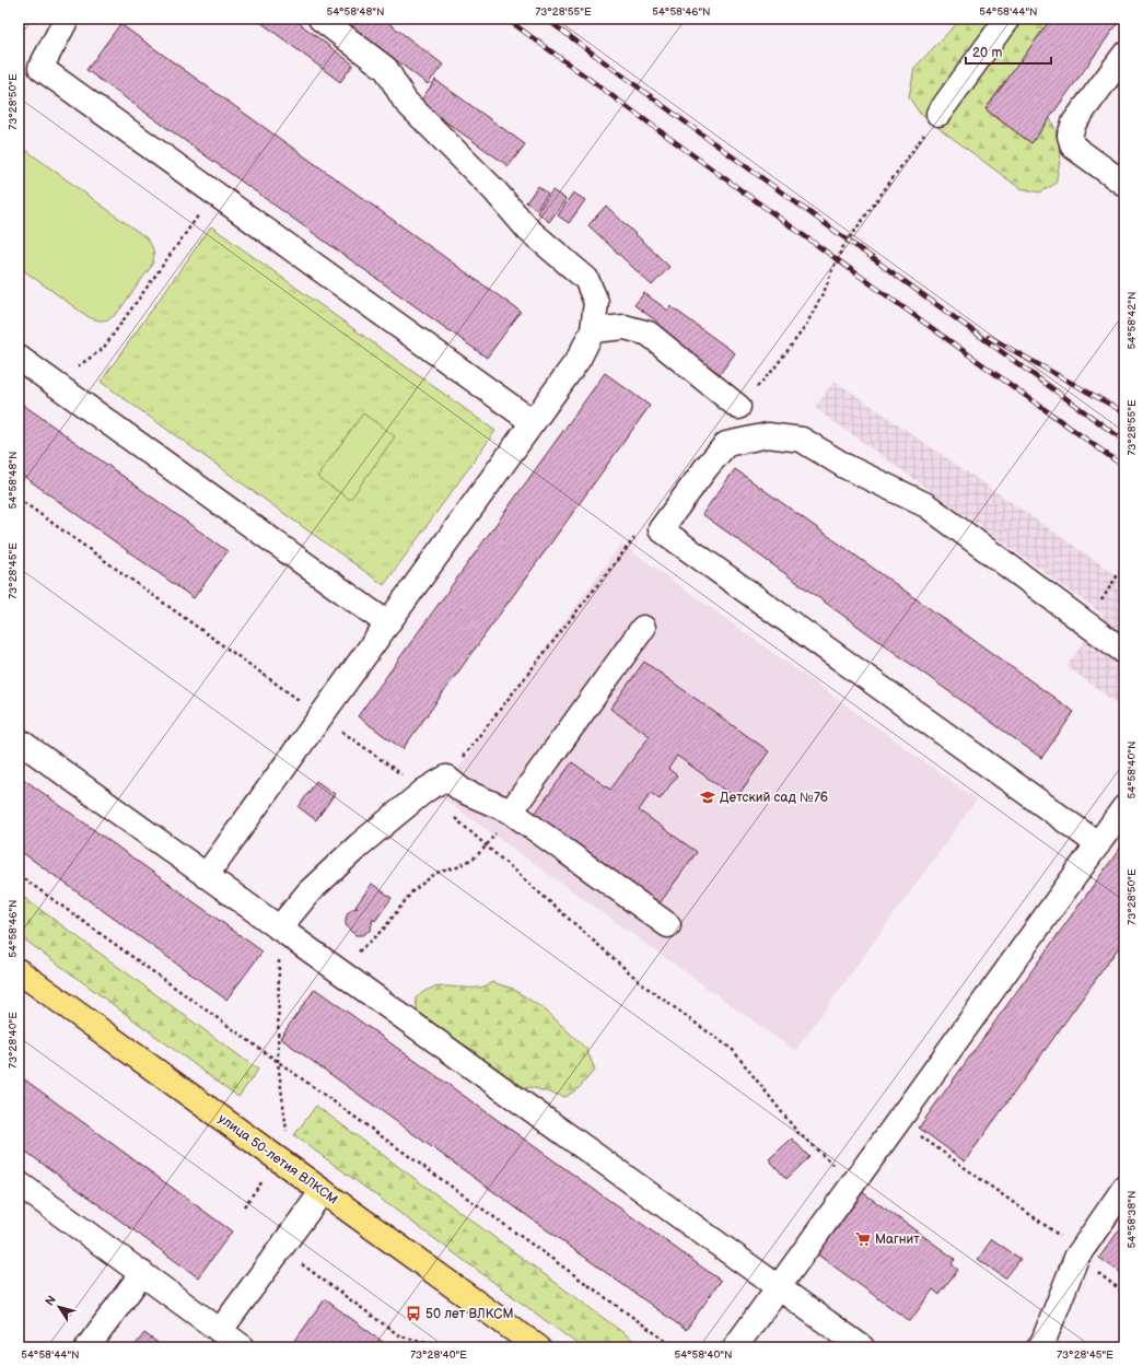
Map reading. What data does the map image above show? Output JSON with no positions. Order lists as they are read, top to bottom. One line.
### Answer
{"streets":{"main road":["улица 50-летия ВЛКСМ"]},"places":{"school or university":["Детский сад №76"],"supermarket":["Магнит"],"bus stop":["50 лет ВЛКСМ"]},"scale_bar":"20 m","north":"top left","coordinates":["54°58'48\"N","73°28'55\"E","54°58'46\"N","54°58'44\"N","73°28'50\"E","54°58'42\"N","73°28'45\"E","54°58'40\"N","73°28'40\"E","54°58'38\"N"]}
